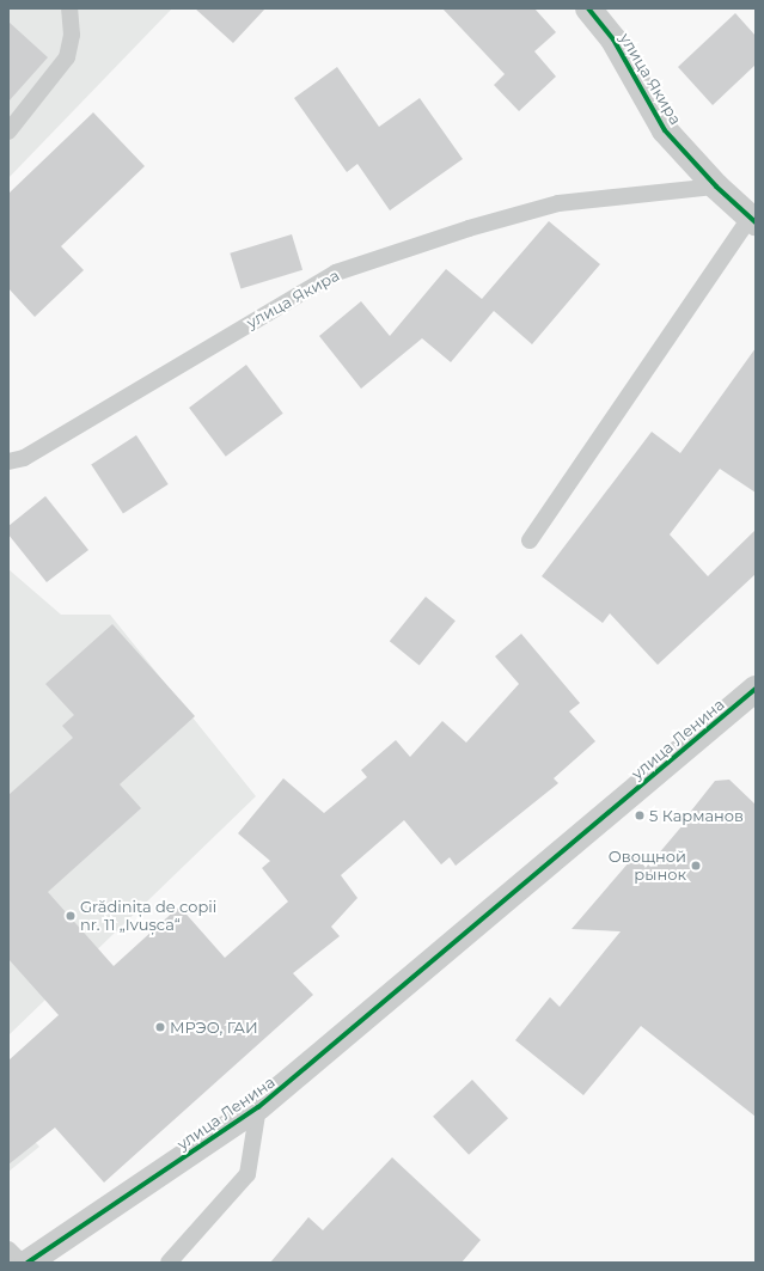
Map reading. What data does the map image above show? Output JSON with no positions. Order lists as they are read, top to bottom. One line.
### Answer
{"streets":{"street":["улица Якира","улица Ленина"]},"places":["5 Карманов","Овощной рынок","Grădinița de copii nr. 11 „Ivușca“","МРЭО, ГАИ"]}
